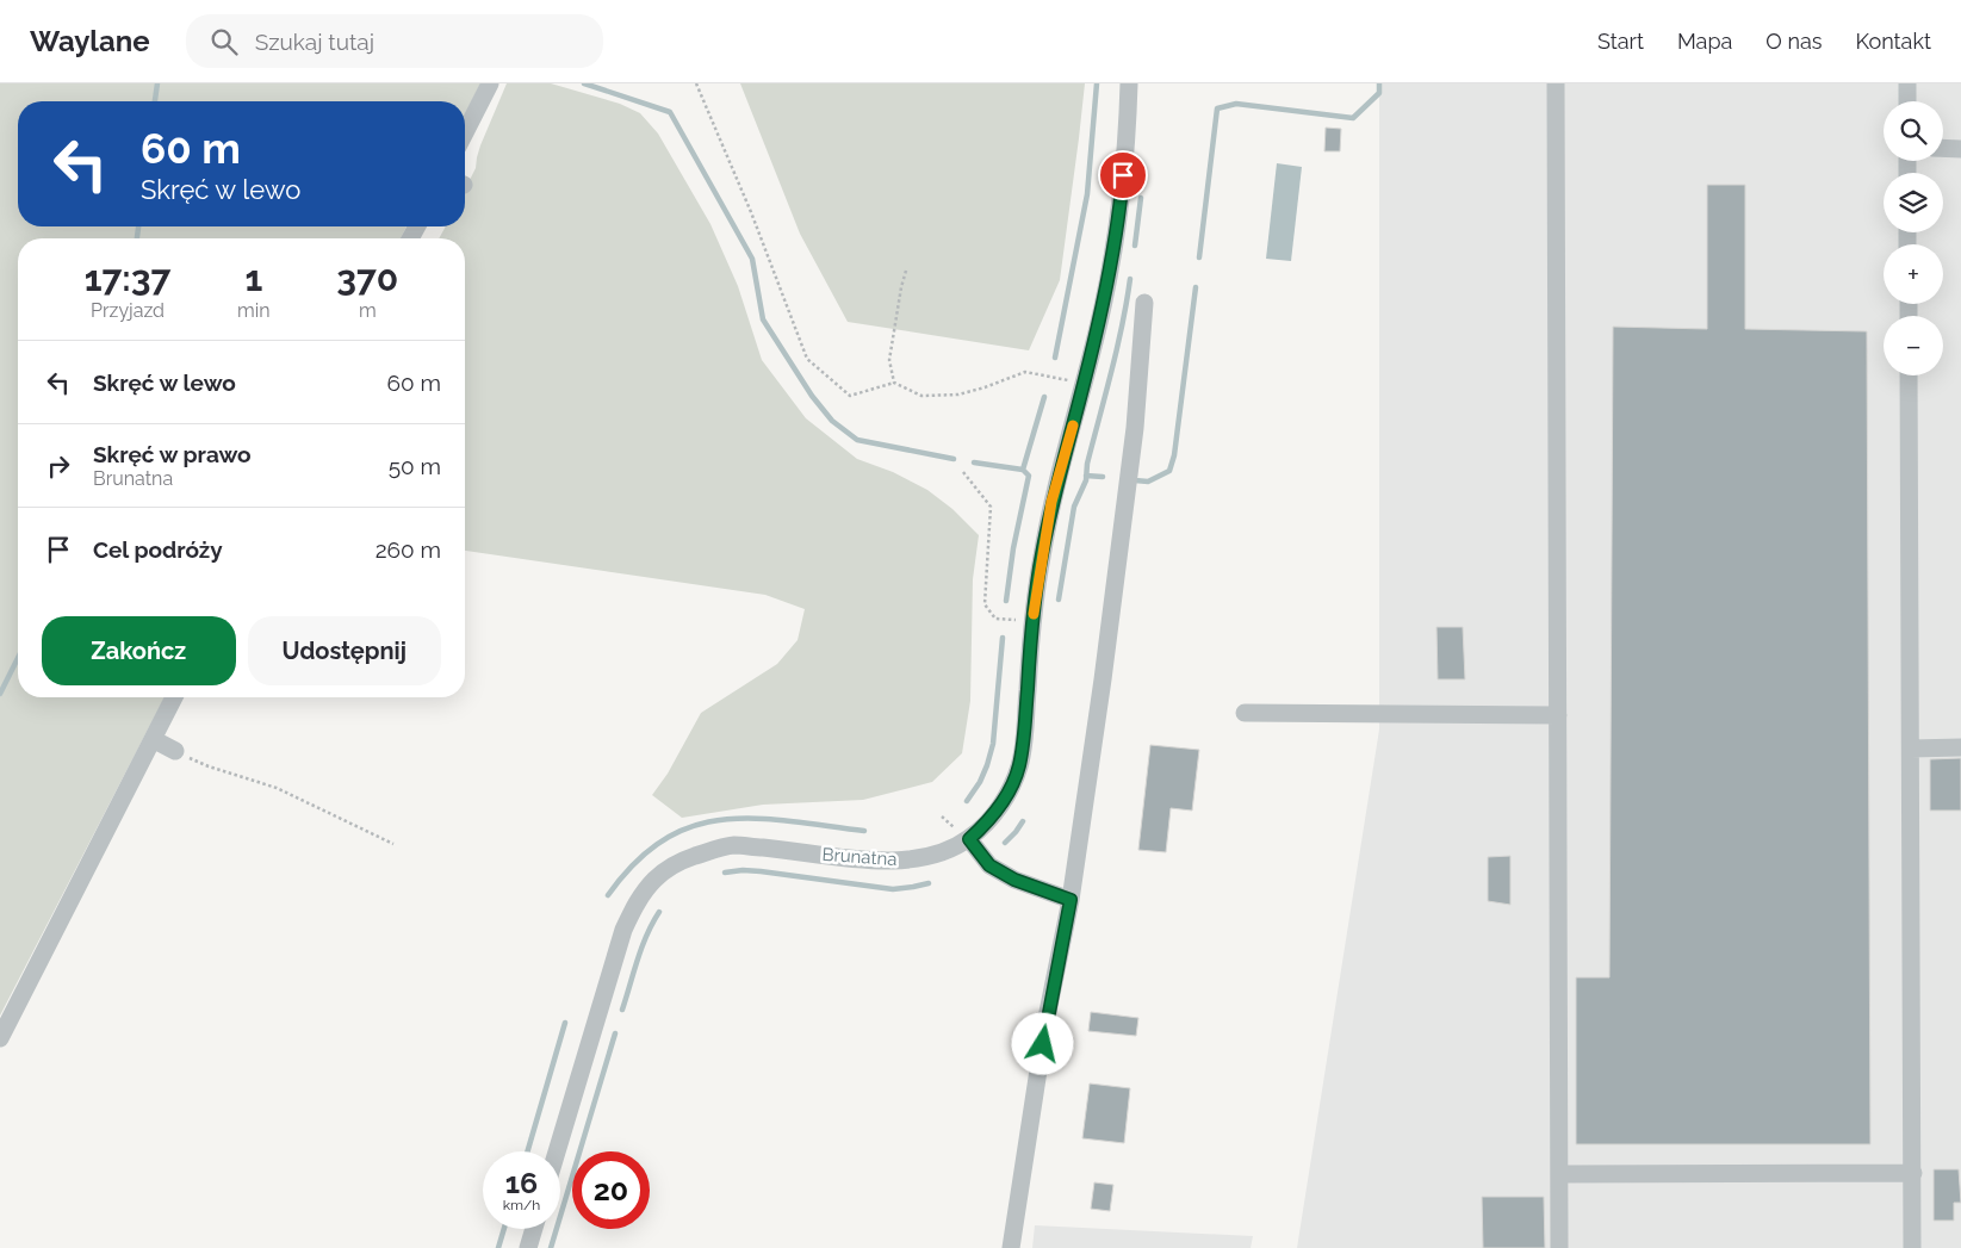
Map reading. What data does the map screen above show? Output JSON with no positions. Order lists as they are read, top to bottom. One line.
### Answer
{"streets":{"street":["Brunatna"]},"page":{"header":"Waylane","search":"Szukaj tutaj","nav":["Start","Mapa","O nas","Kontakt"],"map_buttons":["+","−"],"turn":["60 m","Skręć w lewo"],"eta":["17:37","Przyjazd","1","min","370","m"],"list":[{"name":"Skręć w lewo","value":"60 m"},{"name":"Skręć w prawo","note":"Brunatna","value":"50 m"},{"name":"Cel podróży","value":"260 m"}],"buttons":["Zakończ","Udostępnij"],"speed":"16 km/h","limit":"20"}}
